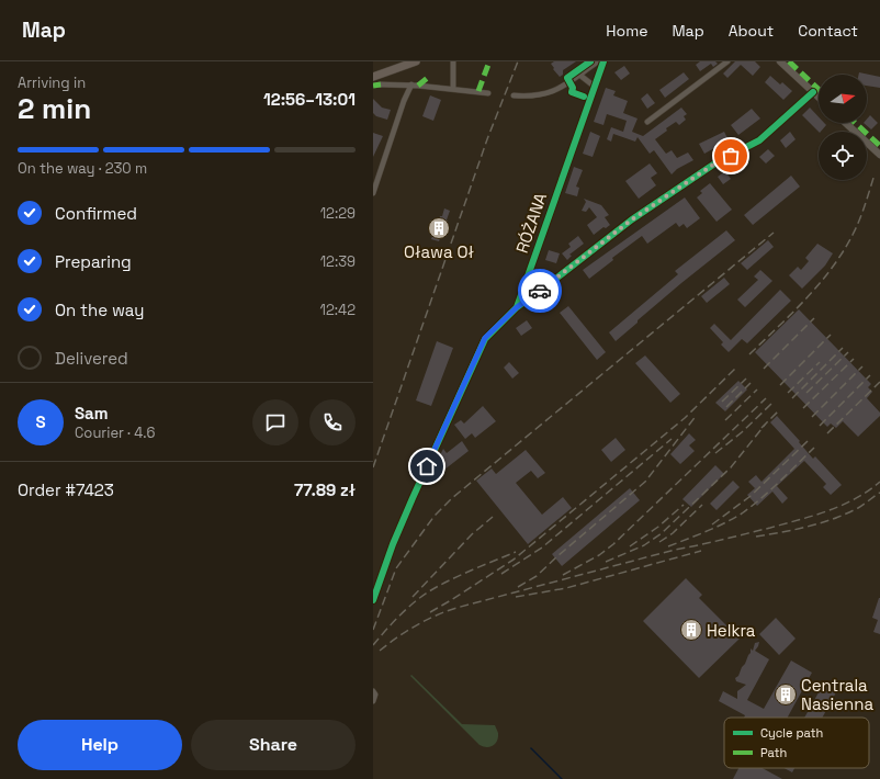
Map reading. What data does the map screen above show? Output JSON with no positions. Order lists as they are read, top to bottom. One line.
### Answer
{"streets":{"street":["RÓŻANA"]},"places":{"building":["Oława Oł","Helkra","Centrala Nasienna"]},"legend":["Cycle path","Path"],"north":"right","page":{"header":"Map","nav":["Home","Map","About","Contact"],"heading":["2 min","Arriving in","12:56–13:01"],"panel":["Sam","Courier · 4.6","Order #7423","77.89 zł"],"bar":"On the way · 230 m","list":[["Confirmed","12:29"],["Preparing","12:39"],["On the way","12:42"],"Delivered"],"round":"S","buttons":["Help","Share"]}}
